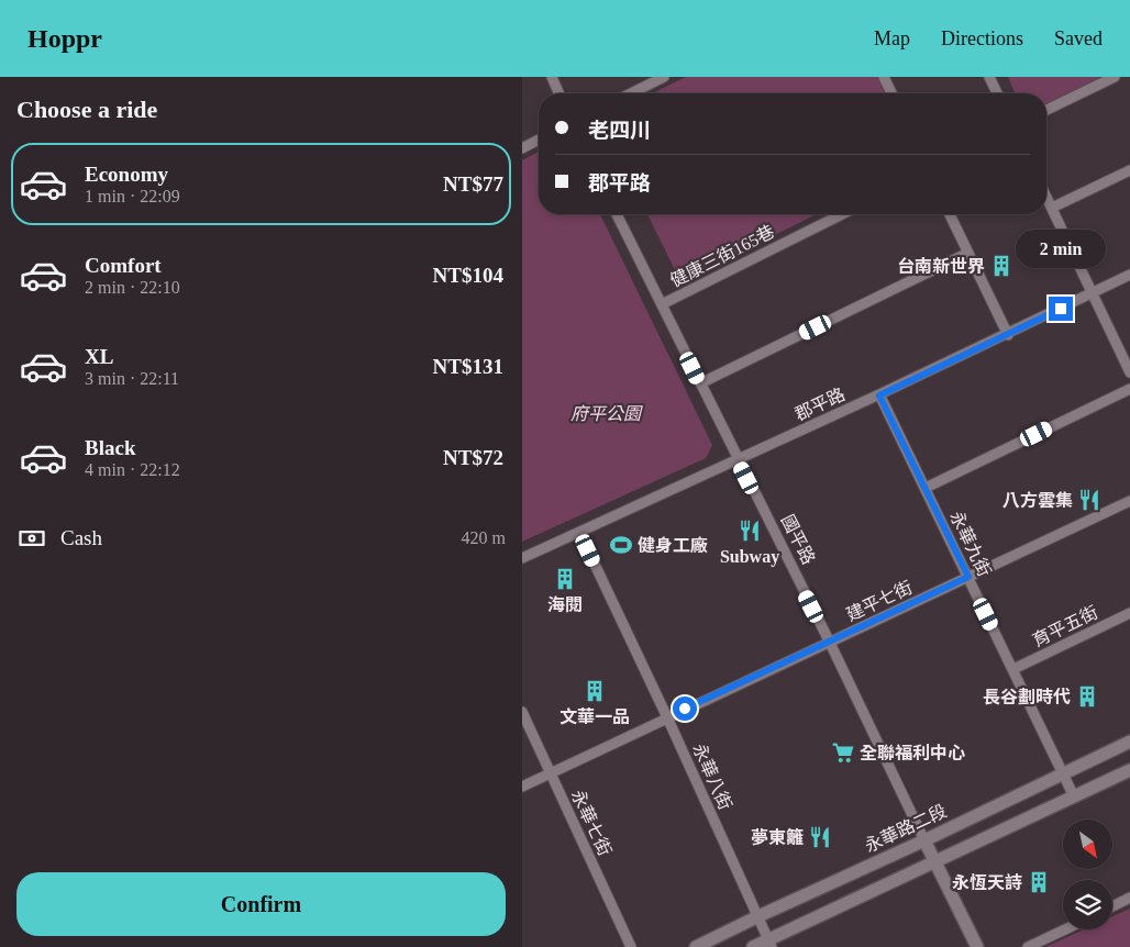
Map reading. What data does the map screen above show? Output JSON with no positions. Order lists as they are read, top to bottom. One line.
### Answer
{"streets":{"street":["健康三街165巷","郡平路","國平路","永華九街","建平七街","育平五街","永華八街","永華七街","永華路二段"]},"crossings":[["健康三街165巷","國平路"],["郡平路","國平路"],["郡平路","永華九街"],["郡平路","永華八街"],["國平路","建平七街"],["國平路","永華路二段"],["永華九街","建平七街"],["永華九街","育平五街"],["永華九街","永華路二段"],["建平七街","永華八街"],["建平七街","永華七街"],["永華八街","永華路二段"]],"parks":["府平公園"],"places":{"building":["台南新世界","海閱","文華一品","長谷劃時代","永恆天詩"],"restaurant":["八方雲集","Subway","夢東籬"],"sports":["健身工廠"],"supermarket":["全聯福利中心"]},"north":"bottom right","page":{"header":"Hoppr","nav":["Map","Directions","Saved"],"heading":"Choose a ride","banner":["老四川","郡平路"],"list":[{"name":"Economy","note":"1 min · 22:09","value":"NT$77"},{"name":"Comfort","note":"2 min · 22:10","value":"NT$104"},{"name":"XL","note":"3 min · 22:11","value":"NT$131"},{"name":"Black","note":"4 min · 22:12","value":"NT$72"}],"bubble":"2 min","pay":["Cash","420 m"],"buttons":"Confirm"}}
